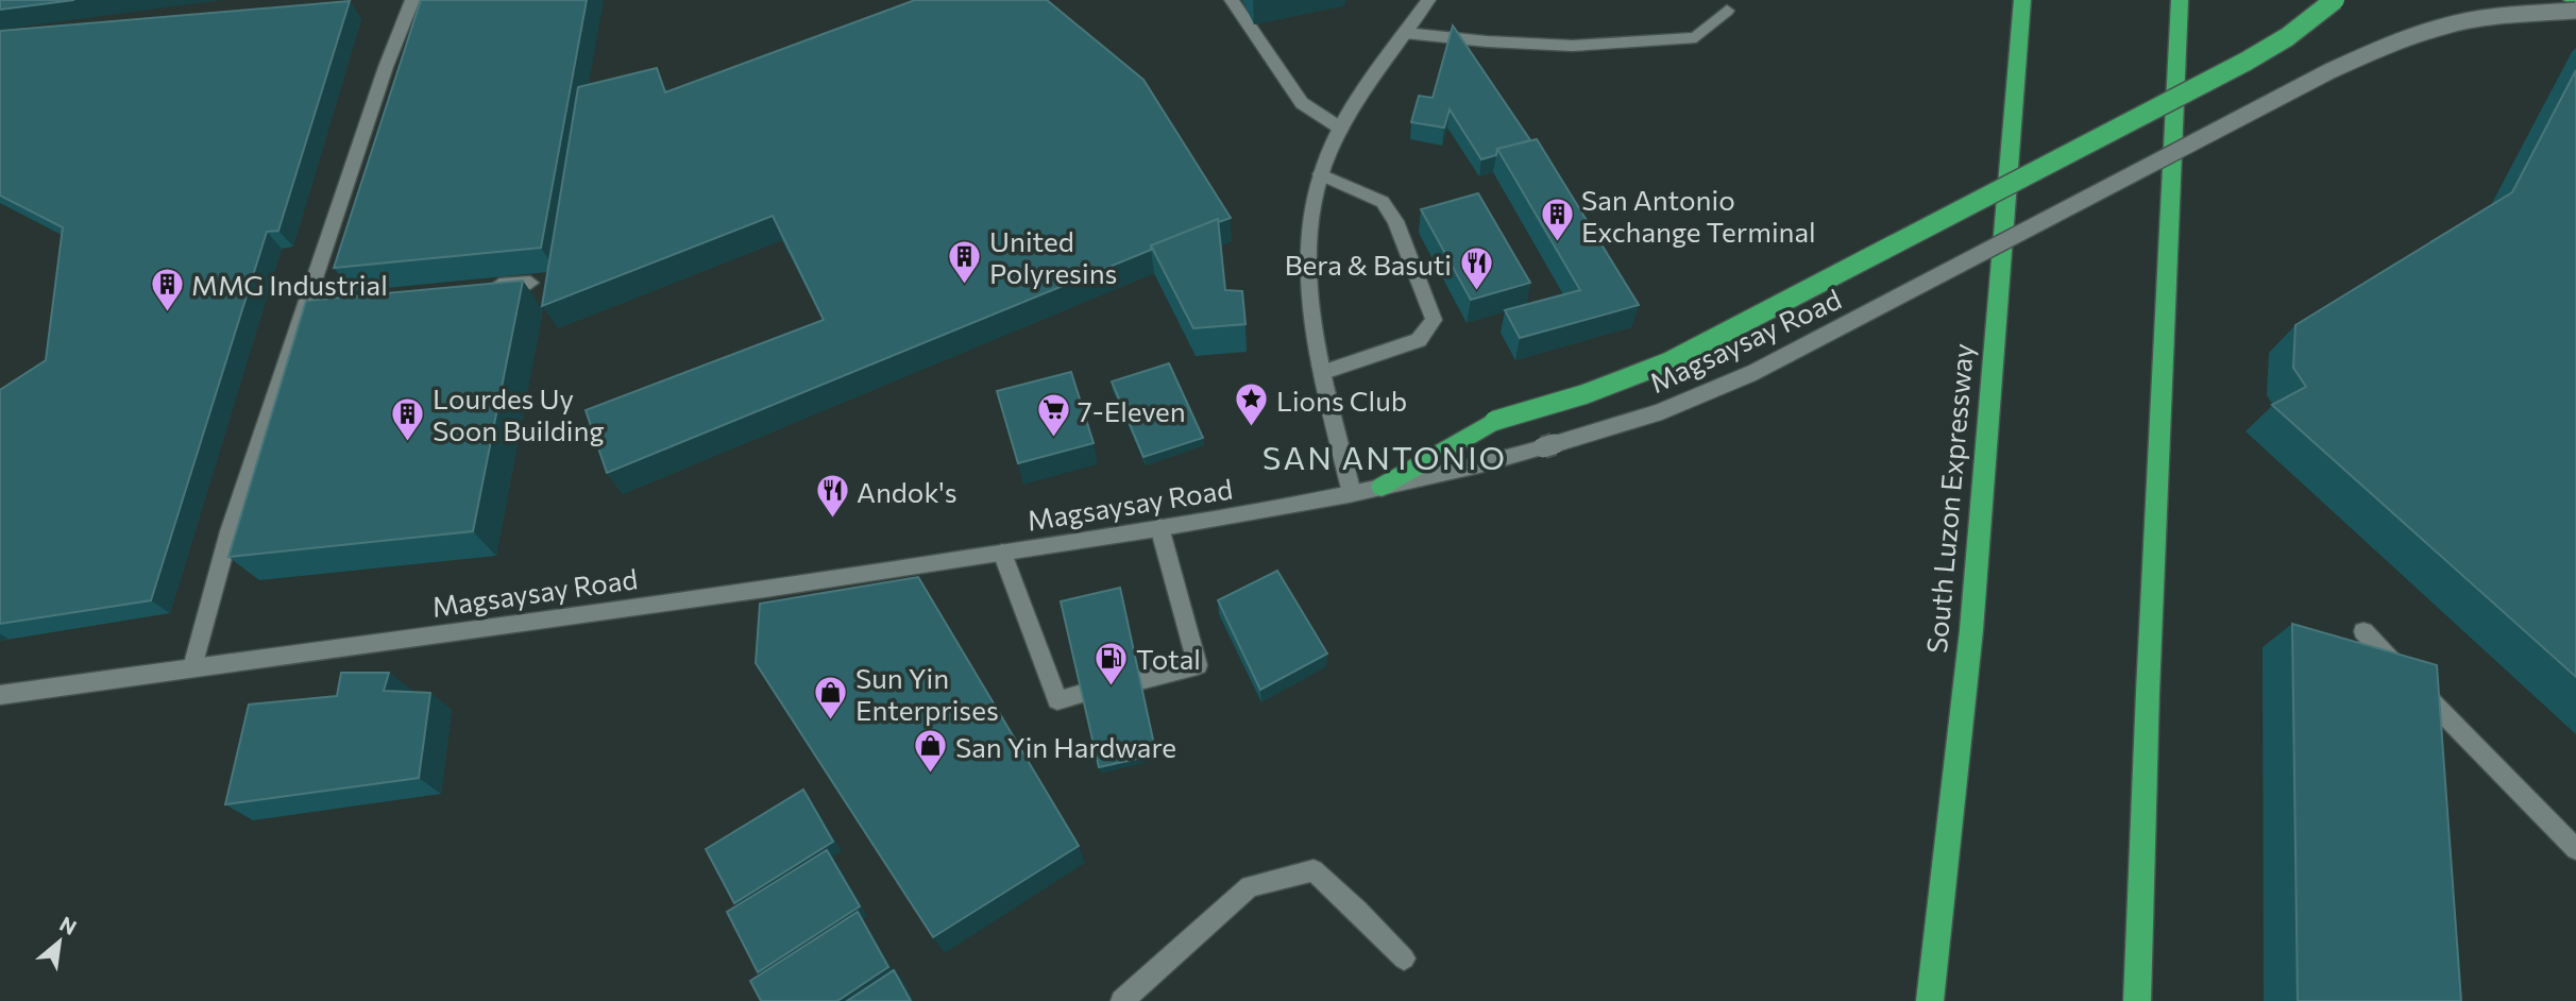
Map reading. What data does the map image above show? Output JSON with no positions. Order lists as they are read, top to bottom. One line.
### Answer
{"streets":{"highway":["South Luzon Expressway"],"main road":["Magsaysay Road"]},"districts":["SAN ANTONIO"],"places":{"building":["San Antonio Exchange Terminal","United Polyresins","MMG Industrial","Lourdes Uy Soon Building"],"restaurant":["Bera & Basuti","Andok's"],"place":["Lions Club"],"supermarket":["7-Eleven"],"fuel station":["Total"],"shop":["Sun Yin Enterprises","San Yin Hardware"]},"north":"top right"}
